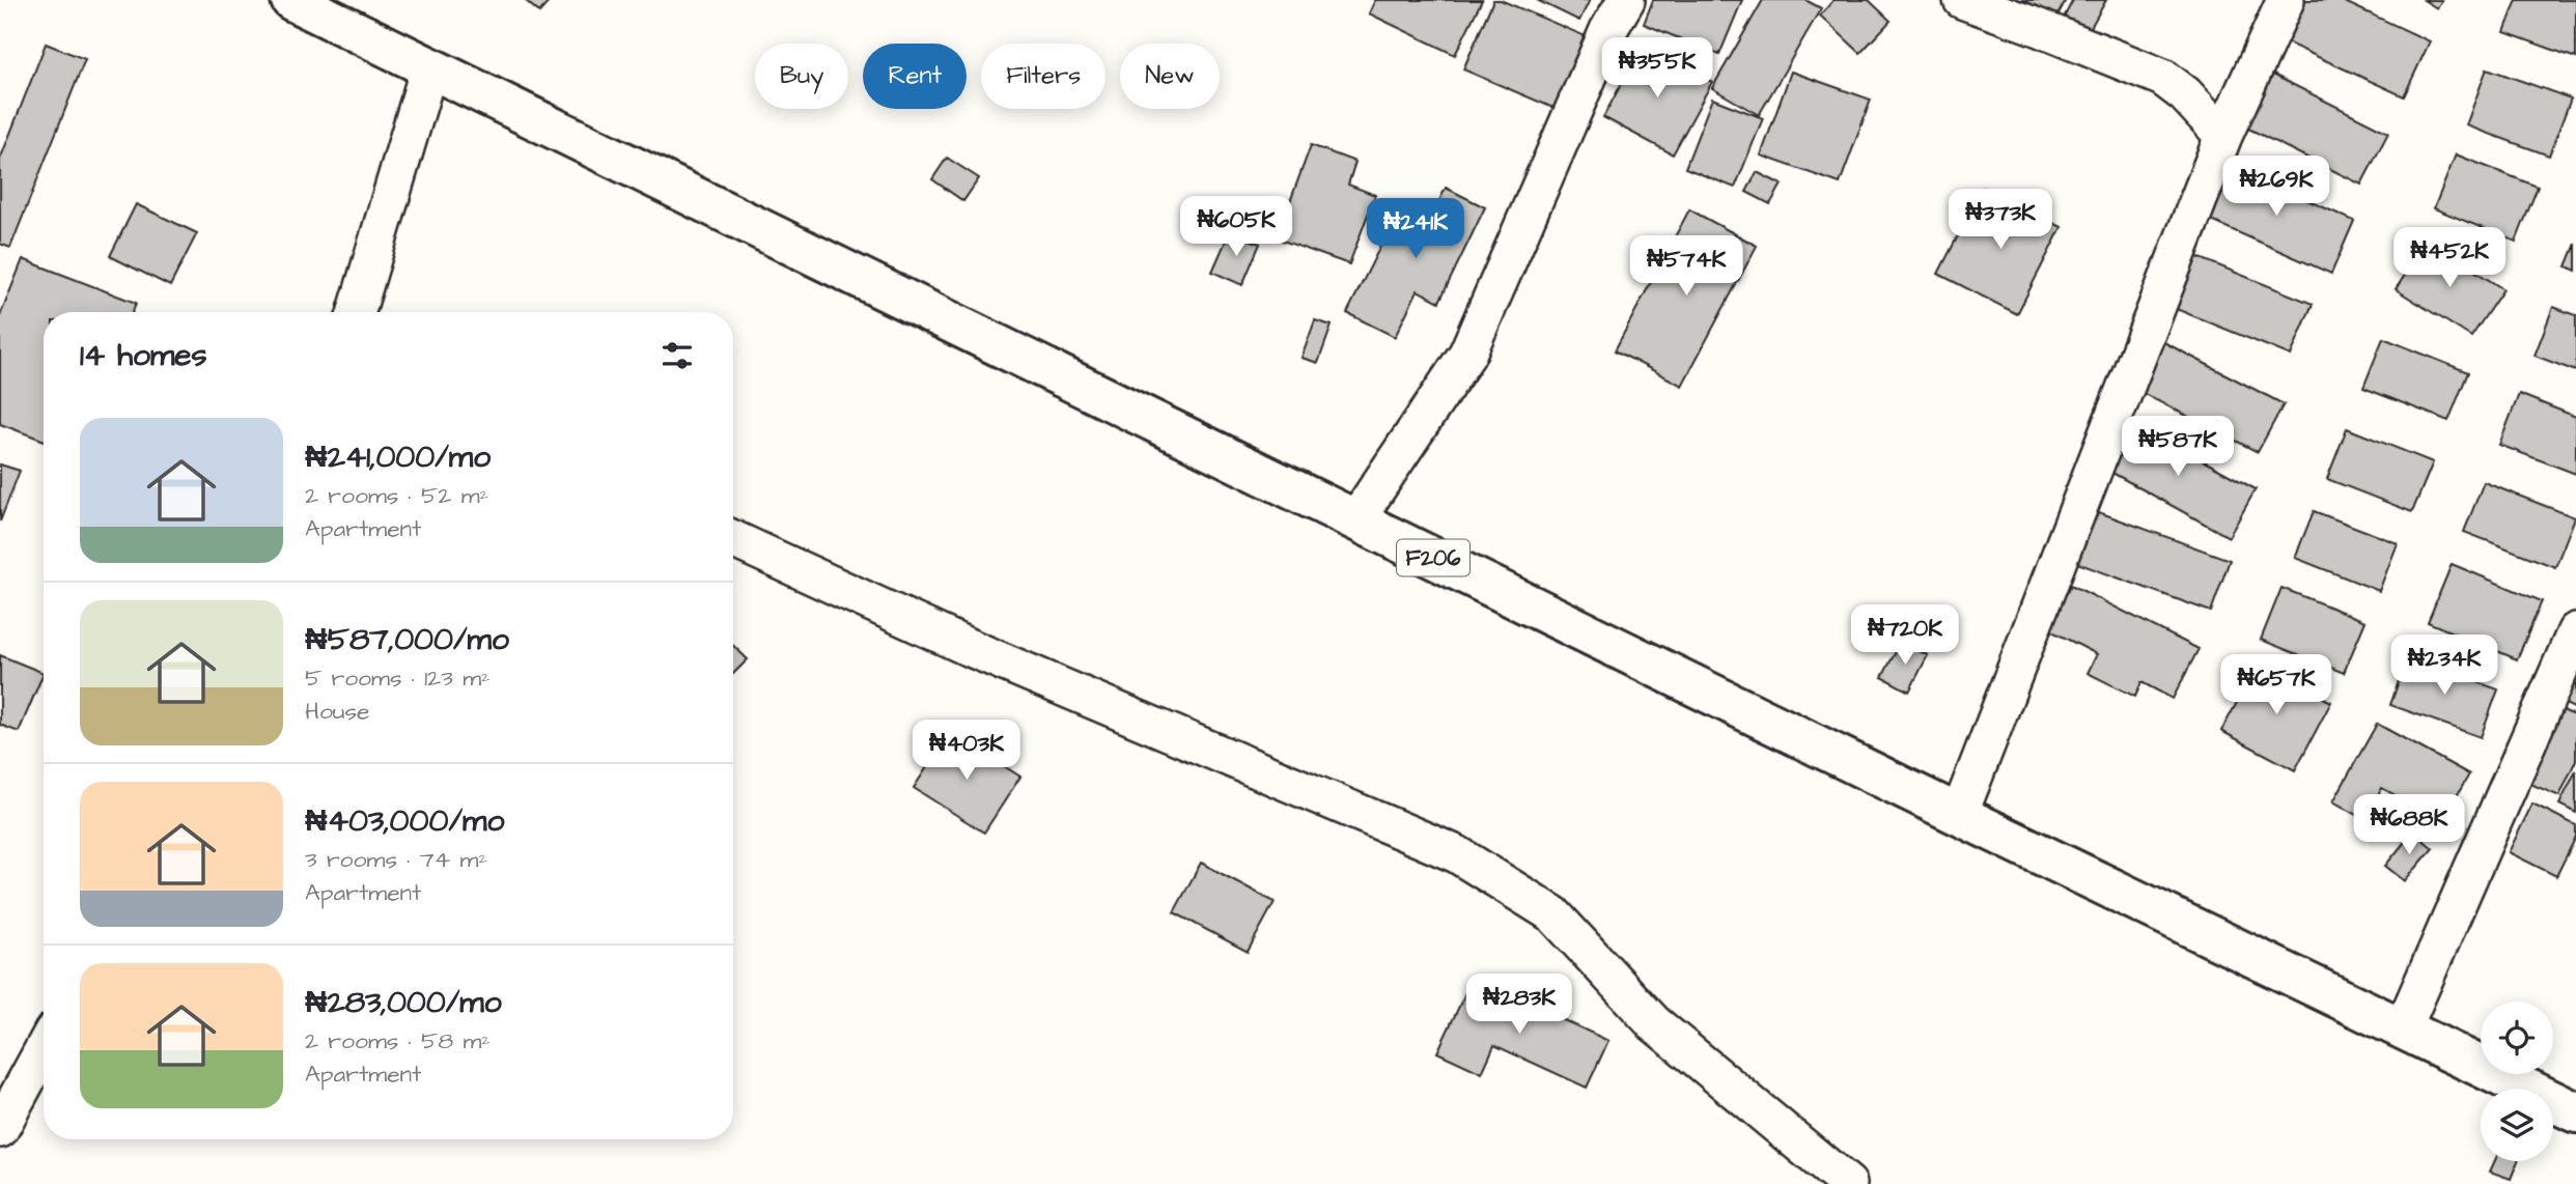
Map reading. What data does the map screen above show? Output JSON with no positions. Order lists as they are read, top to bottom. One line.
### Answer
{"streets":{"main road":["F206"]},"page":{"price":["₦355K","₦269K","₦373K","₦605K","₦241K","₦452K","₦574K","₦587K","₦720K","₦234K","₦657K","₦403K","₦688K","₦283K"],"chip":["Buy","Rent","Filters","New"],"heading":"14 homes","list":[{"name":"₦241,000/mo","note":"2 rooms · 52 m² · Apartment"},{"name":"₦587,000/mo","note":"5 rooms · 123 m² · House"},{"name":"₦403,000/mo","note":"3 rooms · 74 m² · Apartment"},{"name":"₦283,000/mo","note":"2 rooms · 58 m² · Apartment"}]}}
